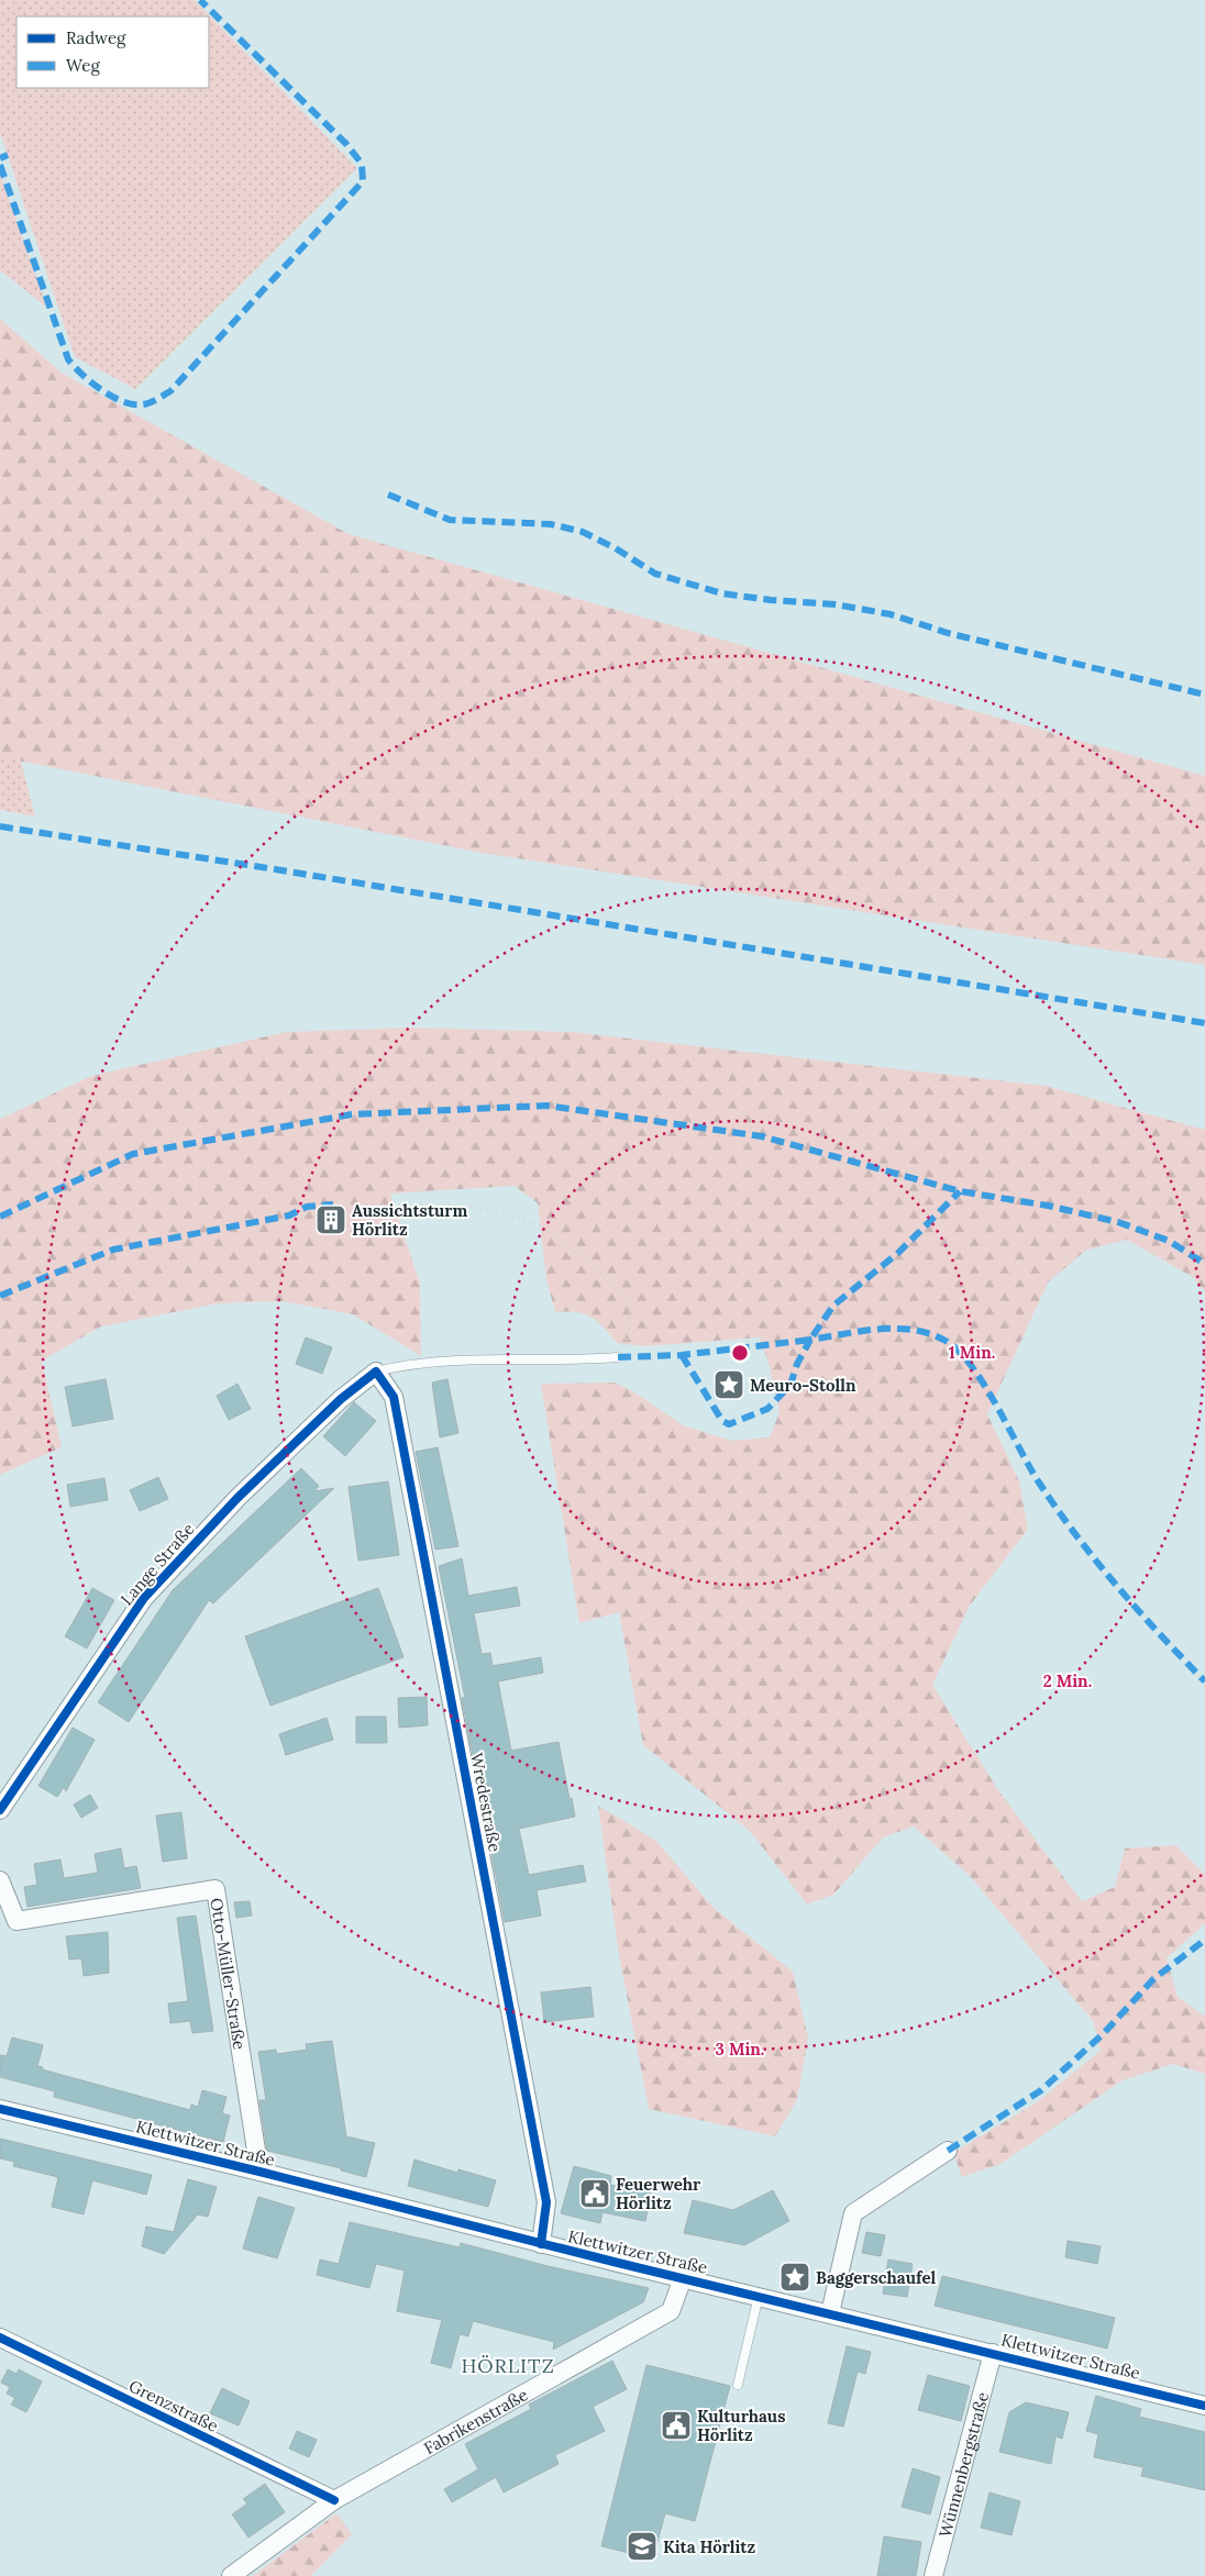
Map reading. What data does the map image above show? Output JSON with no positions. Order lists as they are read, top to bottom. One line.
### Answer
{"streets":{"street":["Lange Straße","Wredestraße","Otto-Müller-Straße","Klettwitzer Straße","Grenzstraße","Fabrikenstraße","Wünnenbergstraße"]},"crossings":[["Lange Straße","Wredestraße"],["Wredestraße","Klettwitzer Straße"],["Otto-Müller-Straße","Klettwitzer Straße"],["Klettwitzer Straße","Fabrikenstraße"],["Klettwitzer Straße","Wünnenbergstraße"],["Grenzstraße","Fabrikenstraße"]],"districts":["HÖRLITZ"],"places":{"building":["Aussichtsturm Hörlitz"],"place":["Meuro-Stolln","Baggerschaufel"],"public building":["Feuerwehr Hörlitz","Kulturhaus Hörlitz"],"school or university":["Kita Hörlitz"]},"legend":["Radweg","Weg"],"rings":["1 Min.","2 Min.","3 Min."]}
